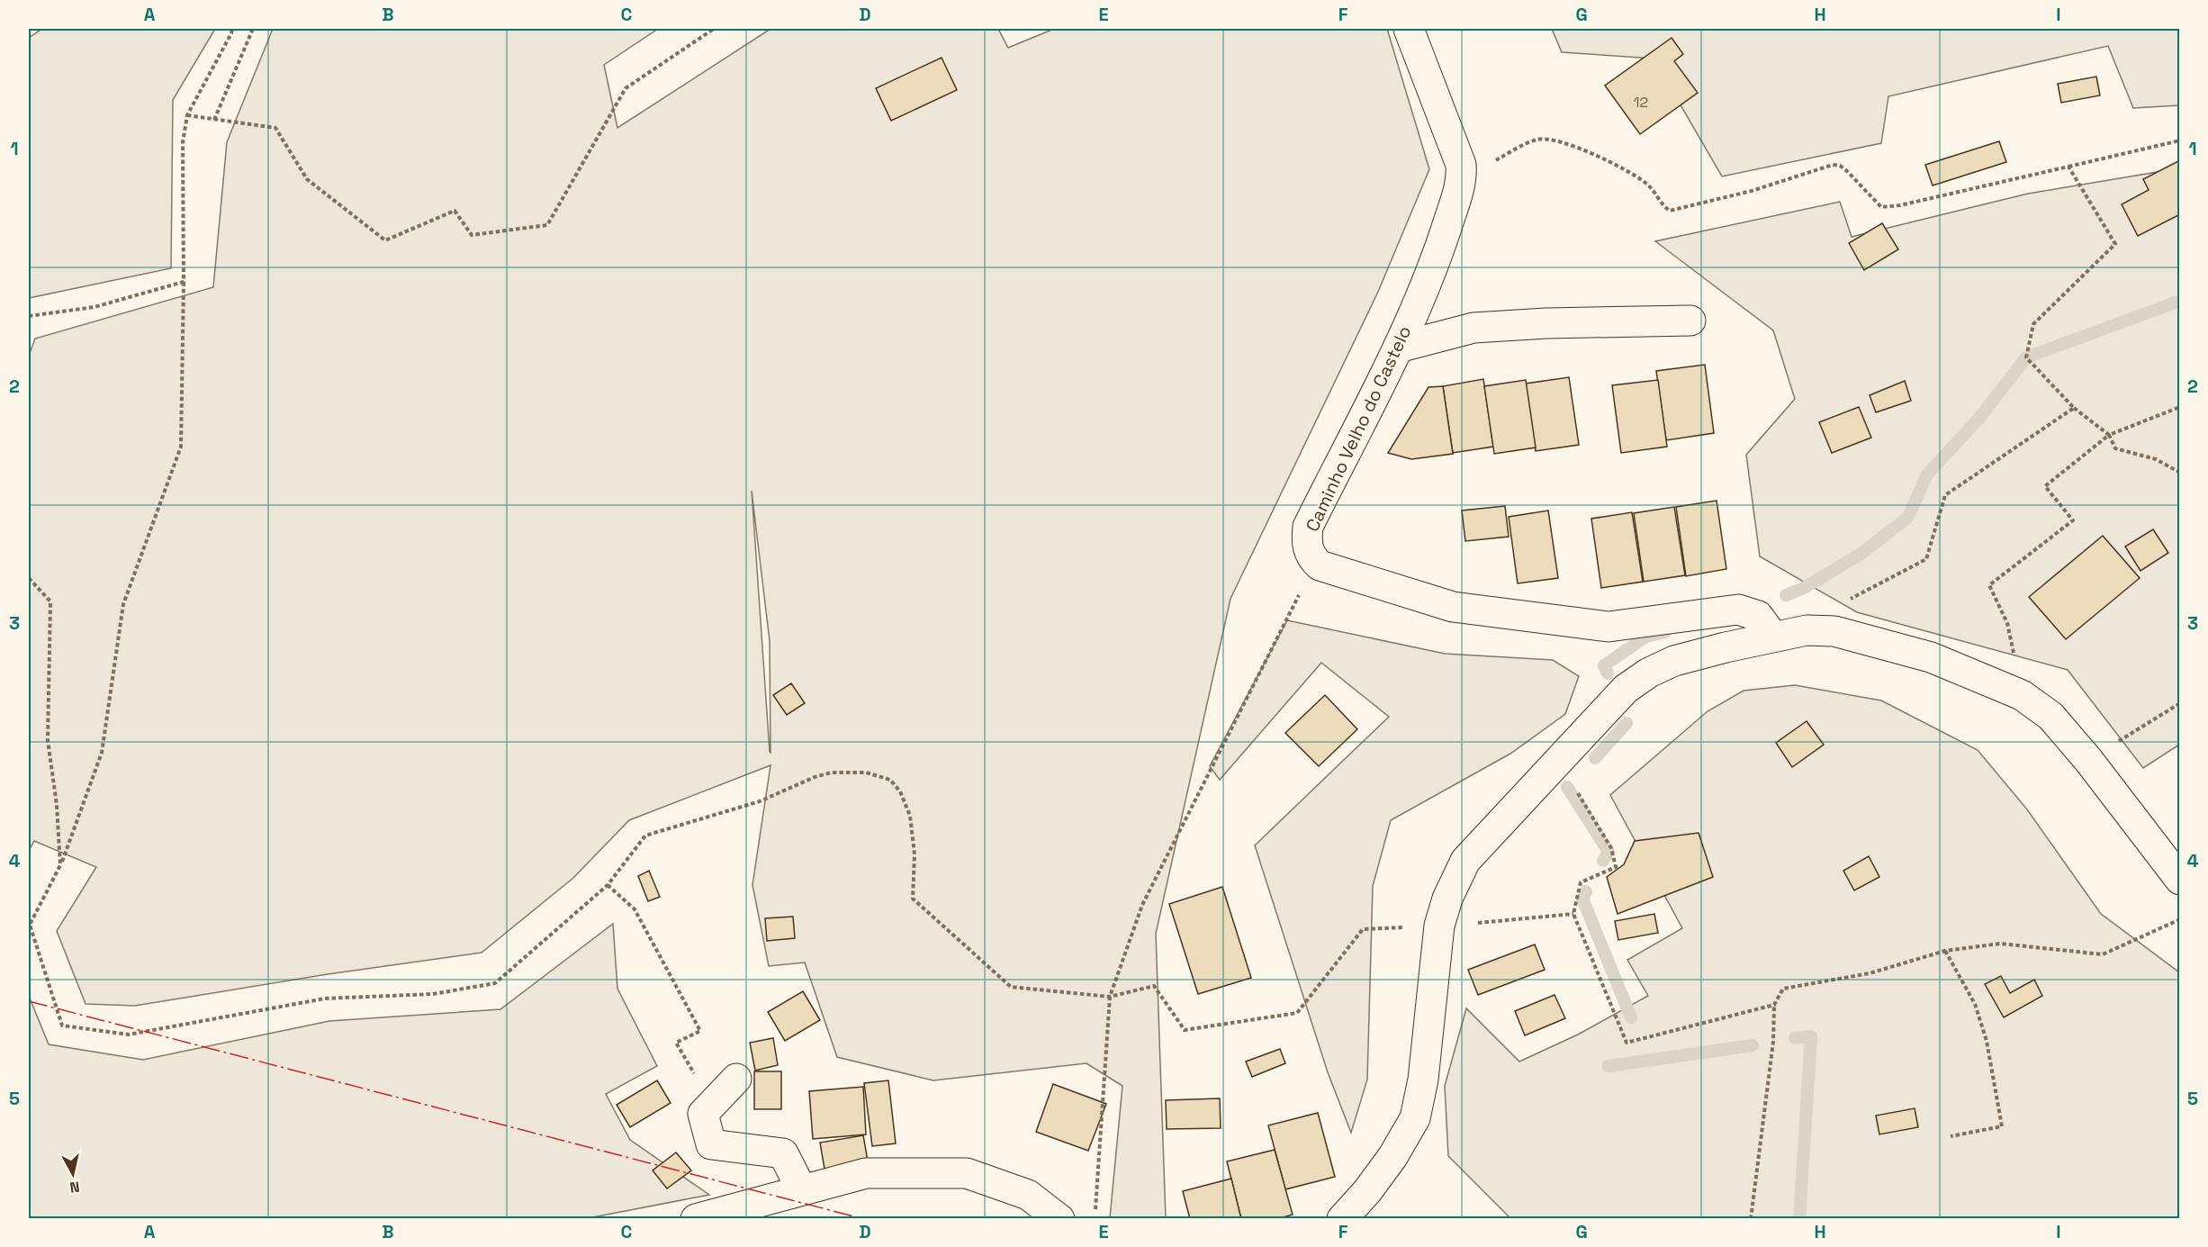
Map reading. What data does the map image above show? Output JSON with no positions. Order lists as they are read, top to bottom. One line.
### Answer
{"streets":{"street":["Caminho Velho do Castelo"]},"house_numbers":["12"],"north":"bottom","grid":{"columns":["A","B","C","D","E","F","G","H","I"],"rows":["1","2","3","4","5"]}}
